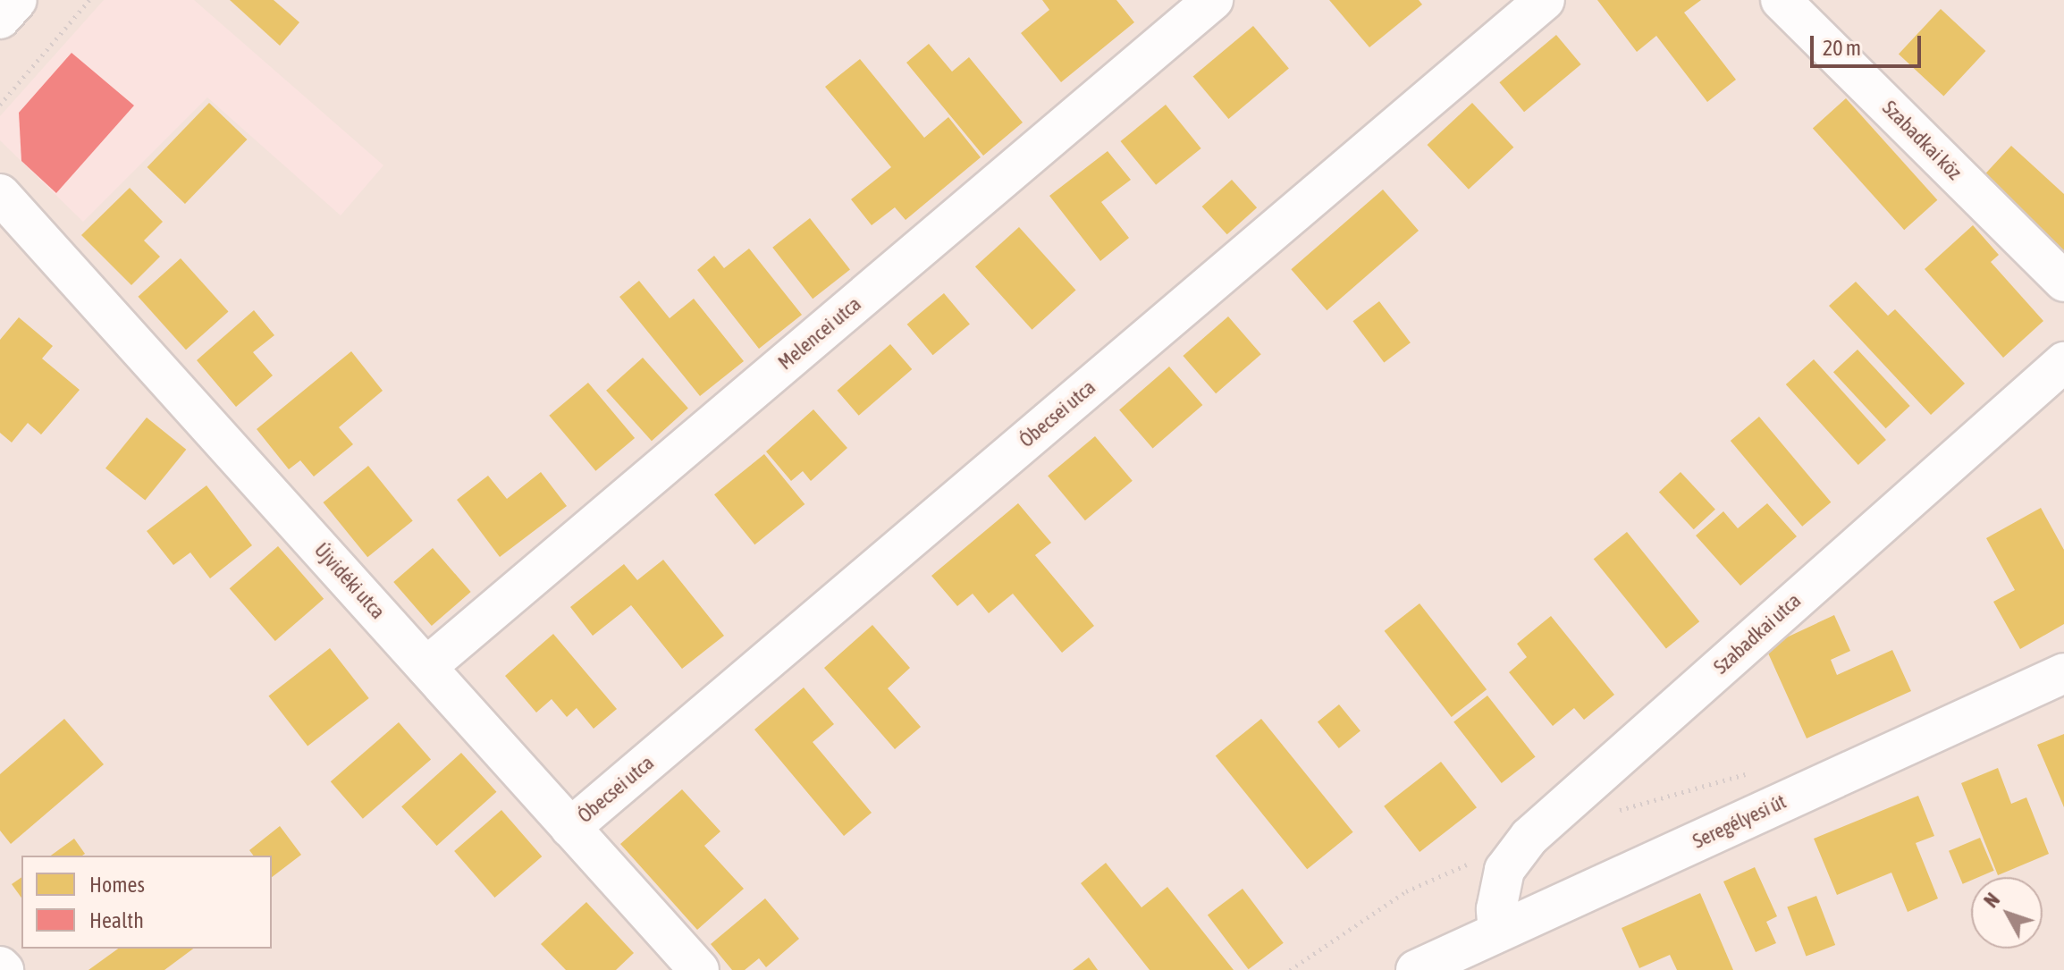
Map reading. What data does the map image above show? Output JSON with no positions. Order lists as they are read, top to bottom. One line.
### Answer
{"streets":{"street":["Szabadkai köz","Melencei utca","Óbecsei utca","Újvidéki utca","Szabadkai utca","Seregélyesi út"]},"crossings":[["Melencei utca","Újvidéki utca"],["Óbecsei utca","Újvidéki utca"],["Szabadkai utca","Seregélyesi út"]],"legend":["Homes","Health"],"scale_bar":"20 m","north":"top left"}
